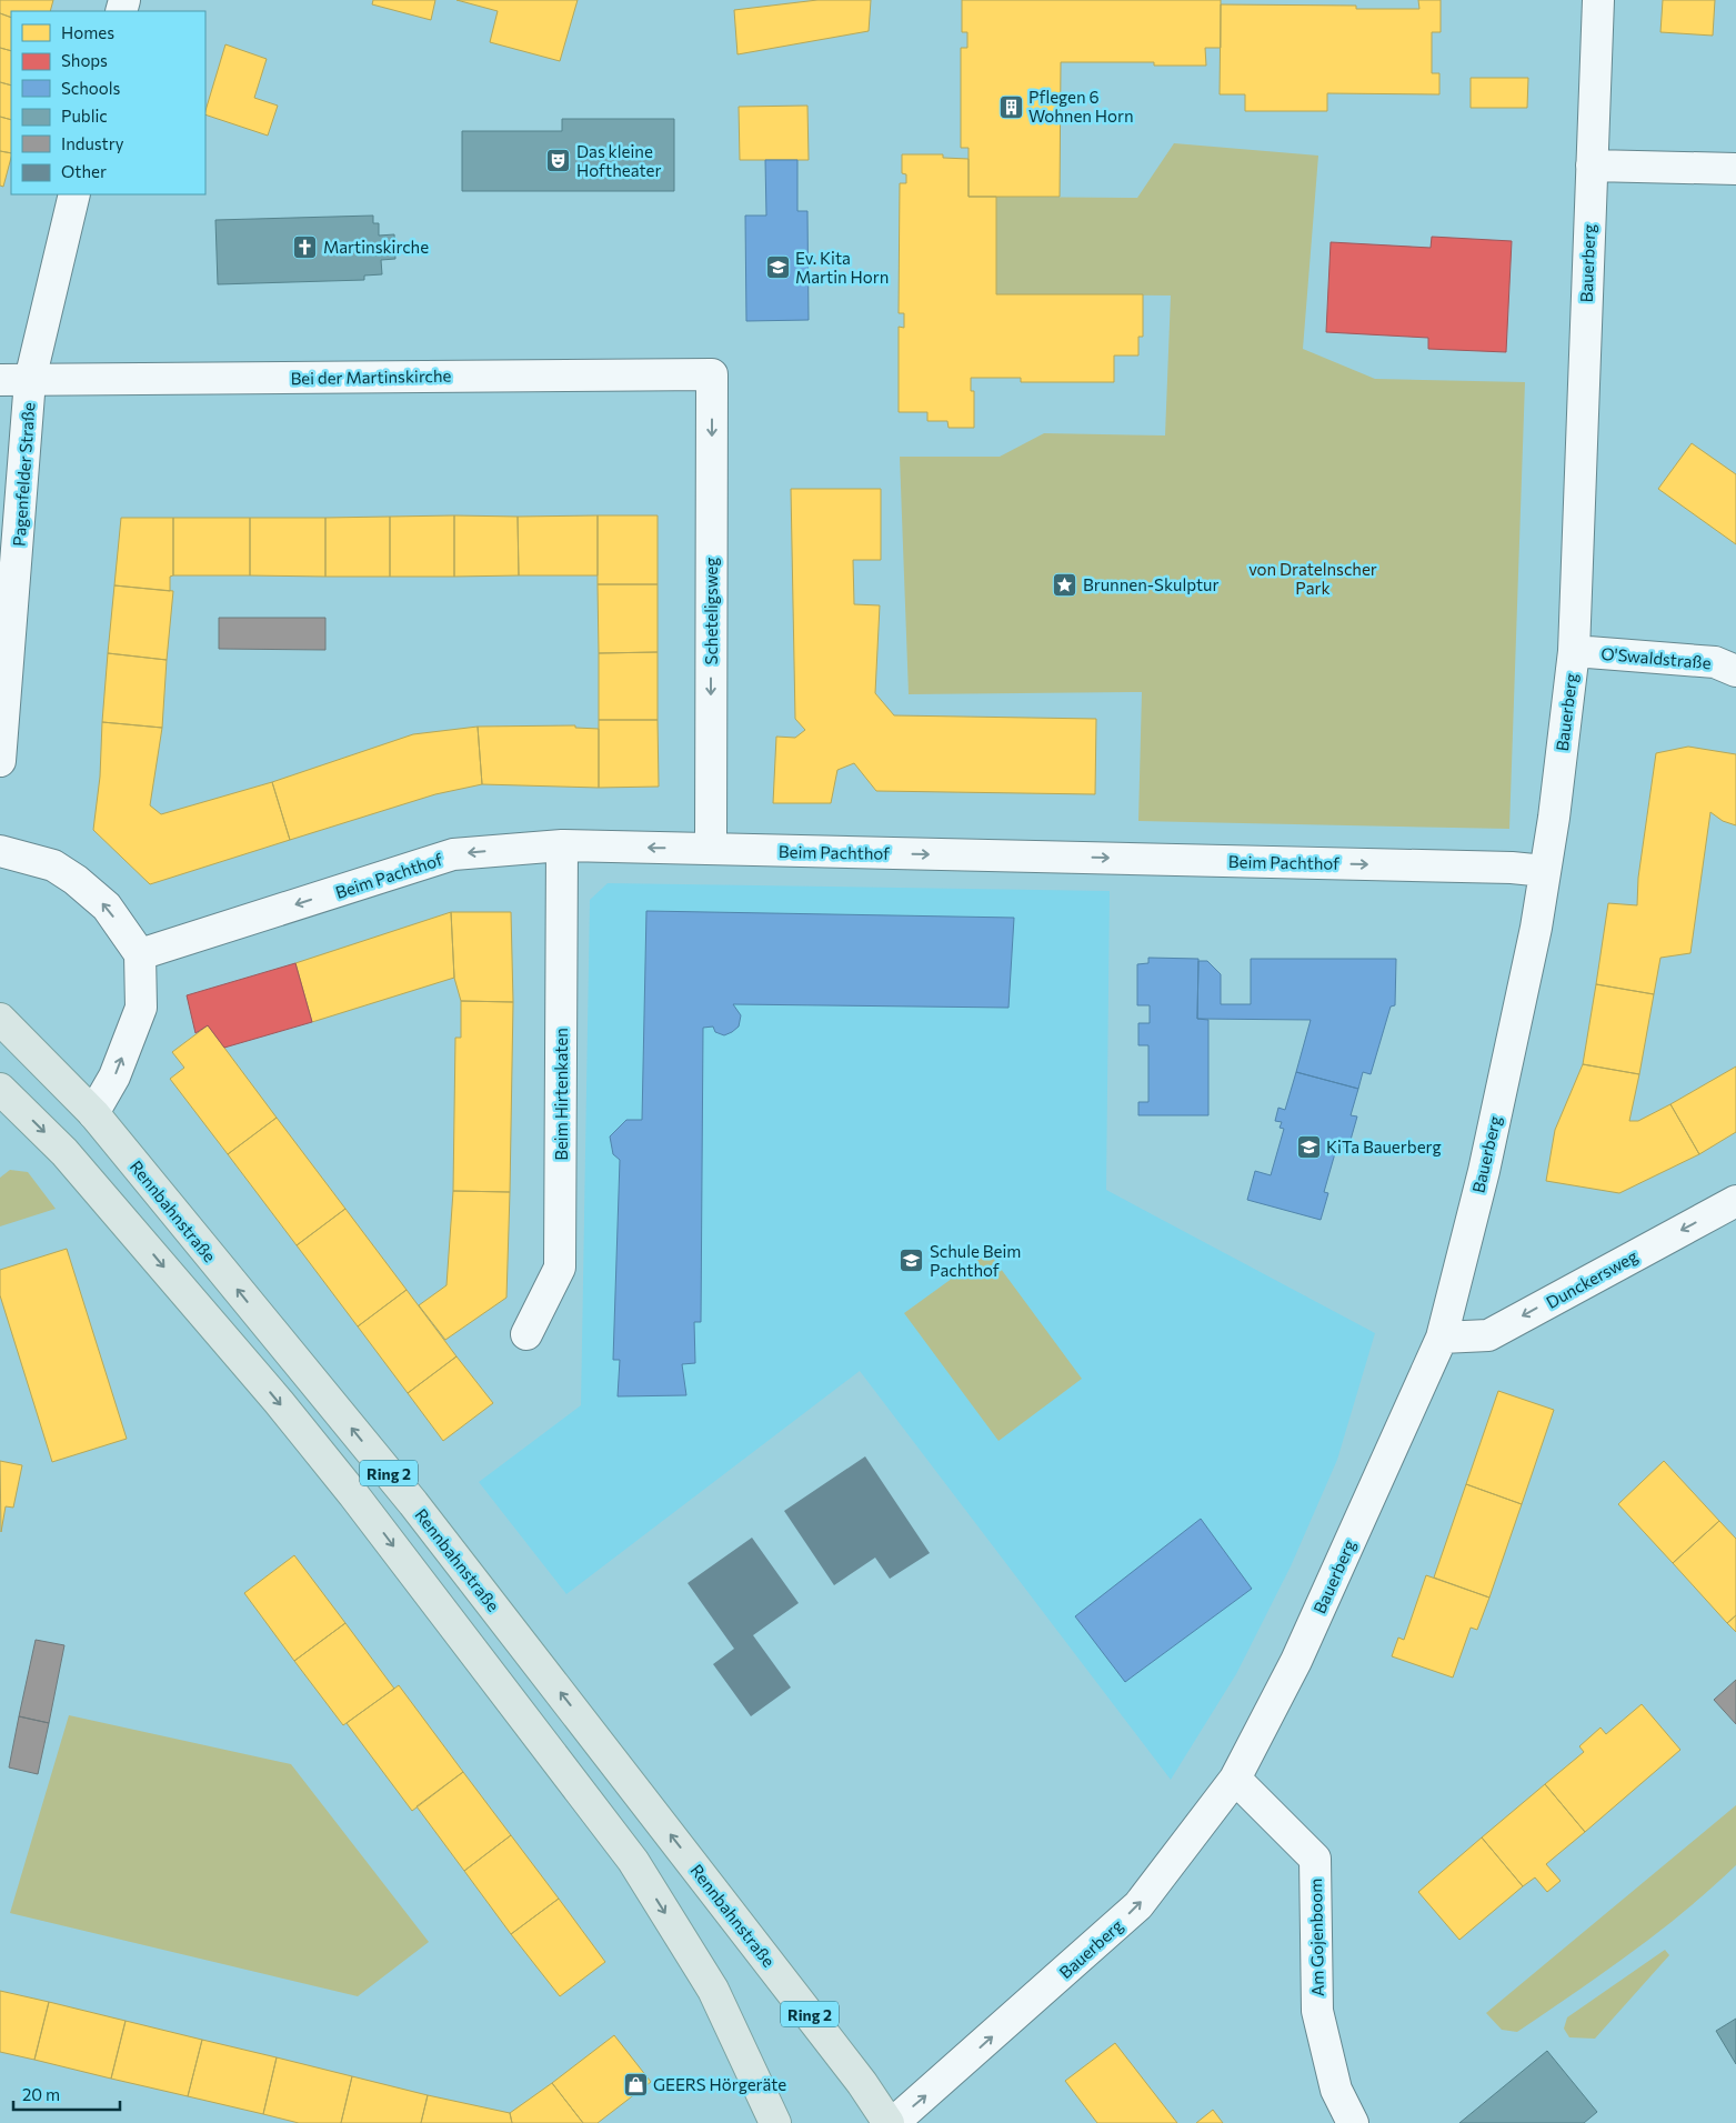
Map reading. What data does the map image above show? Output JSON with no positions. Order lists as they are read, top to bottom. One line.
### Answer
{"streets":{"main road":["Rennbahnstraße","Ring 2"],"street":["Bauerberg","Bei der Martinskirche","Pagenfelder Straße","Scheteligsweg","O'Swaldstraße","Beim Pachthof","Beim Hirtenkaten","Dunckersweg","Am Gojenboom"]},"crossings":[["Bauerberg","O'Swaldstraße"],["Bauerberg","Beim Pachthof"],["Bauerberg","Dunckersweg"],["Bauerberg","Am Gojenboom"],["Bei der Martinskirche","Pagenfelder Straße"],["Bei der Martinskirche","Scheteligsweg"],["Scheteligsweg","Beim Pachthof"],["Beim Pachthof","Beim Hirtenkaten"]],"one_way":["Scheteligsweg","Dunckersweg"],"parks":["von Dratelnscher Park"],"places":{"building":["Pflegen 6 Wohnen Horn"],"theatre":["Das kleine Hoftheater"],"church":["Martinskirche"],"school or university":["Ev. Kita Martin Horn","KiTa Bauerberg","Schule Beim Pachthof"],"place":["Brunnen-Skulptur"],"shop":["GEERS Hörgeräte"]},"legend":["Homes","Shops","Schools","Public","Industry","Other"],"scale_bar":"20 m"}
